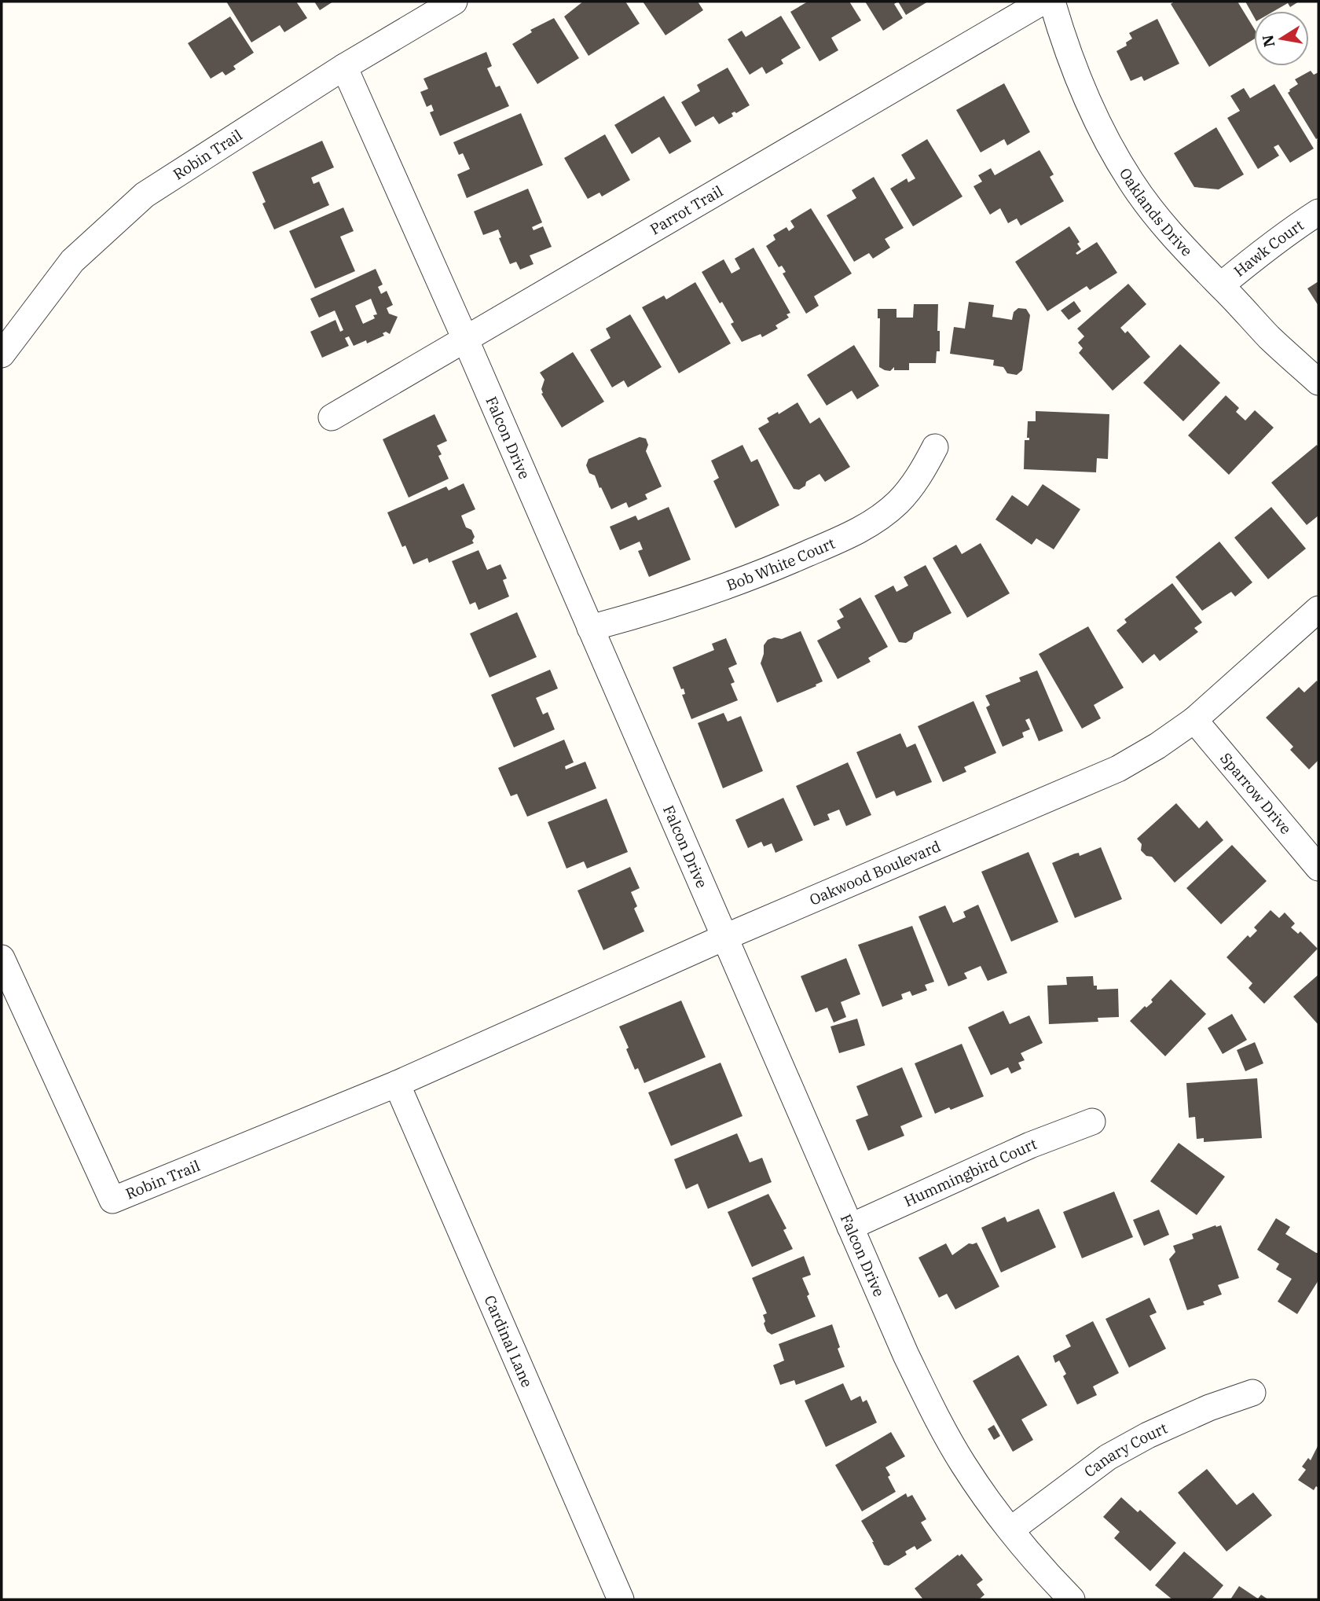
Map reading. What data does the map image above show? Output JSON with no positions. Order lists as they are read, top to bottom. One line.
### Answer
{"streets":{"street":["Robin Trail","Parrot Trail","Oaklands Drive","Hawk Court","Falcon Drive","Bob White Court","Sparrow Drive","Oakwood Boulevard","Hummingbird Court","Cardinal Lane","Canary Court"]},"crossings":[["Robin Trail","Falcon Drive"],["Robin Trail","Oakwood Boulevard"],["Robin Trail","Cardinal Lane"],["Parrot Trail","Falcon Drive"],["Oaklands Drive","Hawk Court"],["Falcon Drive","Bob White Court"],["Falcon Drive","Oakwood Boulevard"],["Falcon Drive","Hummingbird Court"],["Falcon Drive","Canary Court"],["Sparrow Drive","Oakwood Boulevard"],["Oakwood Boulevard","Cardinal Lane"]],"north":"left"}
